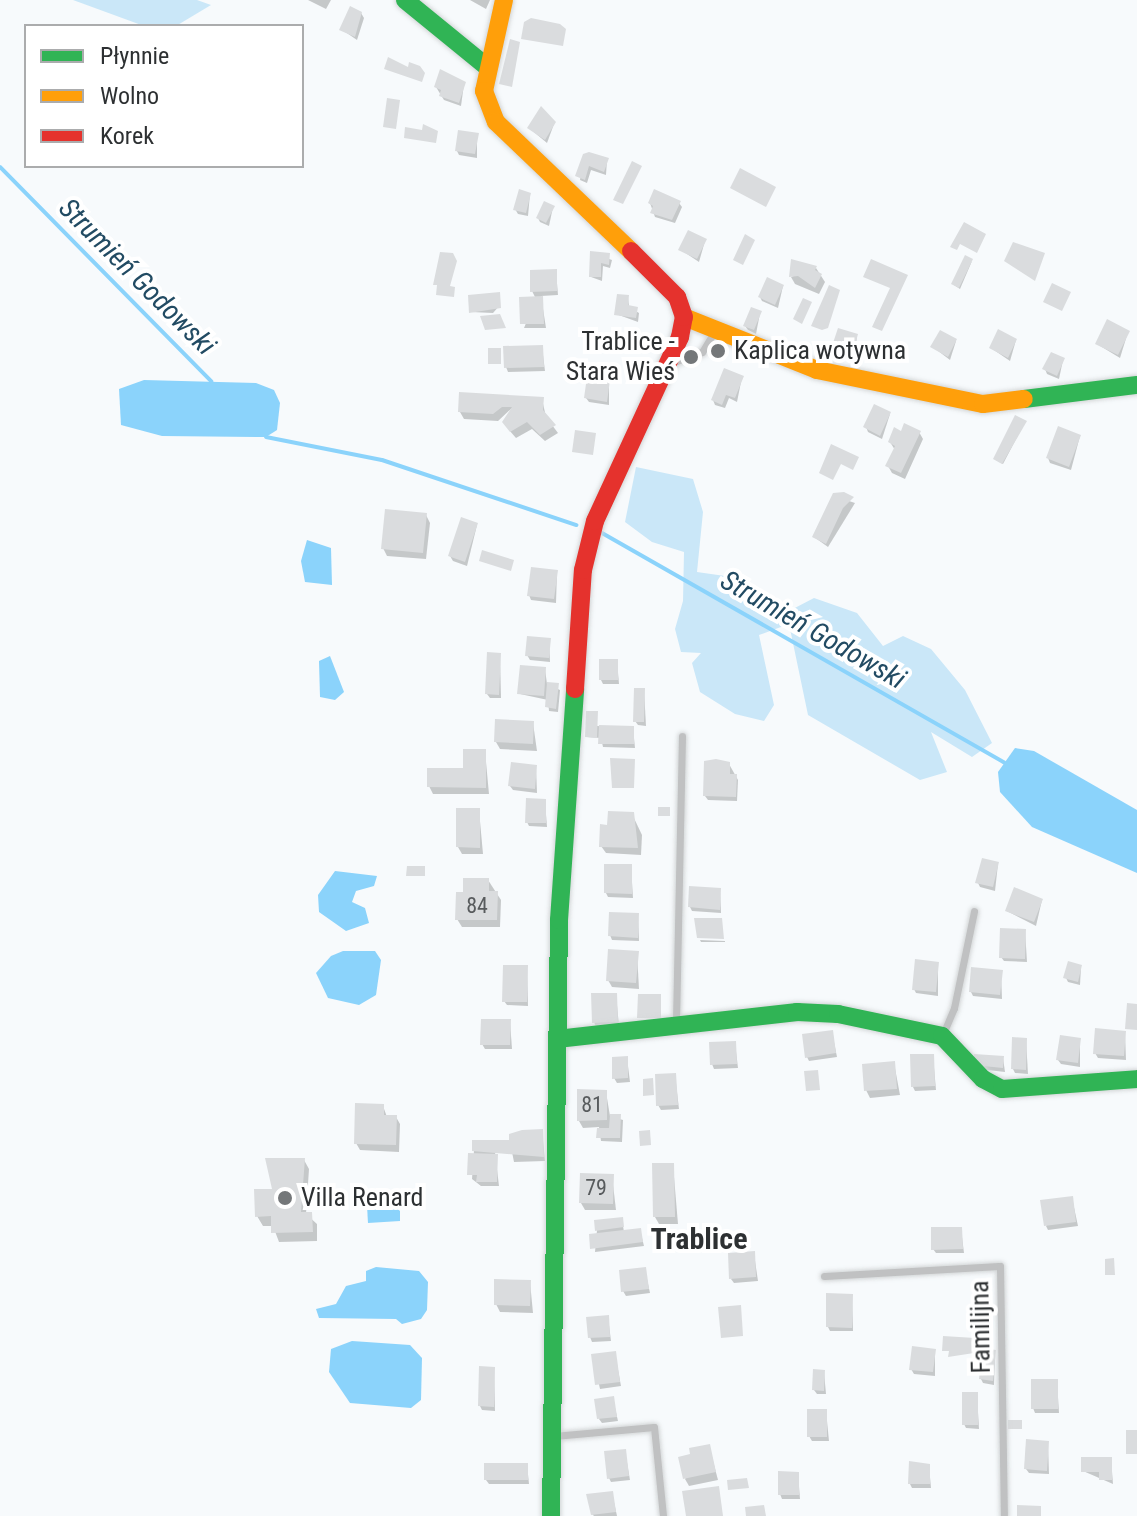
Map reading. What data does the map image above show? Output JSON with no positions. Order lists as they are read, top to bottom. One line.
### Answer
{"streets":{"lane":["Familijna"]},"districts":["Trablice"],"water":["Strumień Godowski"],"places":["Kaplica wotywna","Trablice - Stara Wieś","Villa Renard"],"house_numbers":["84","81","79"],"legend":["Płynnie","Wolno","Korek"]}
